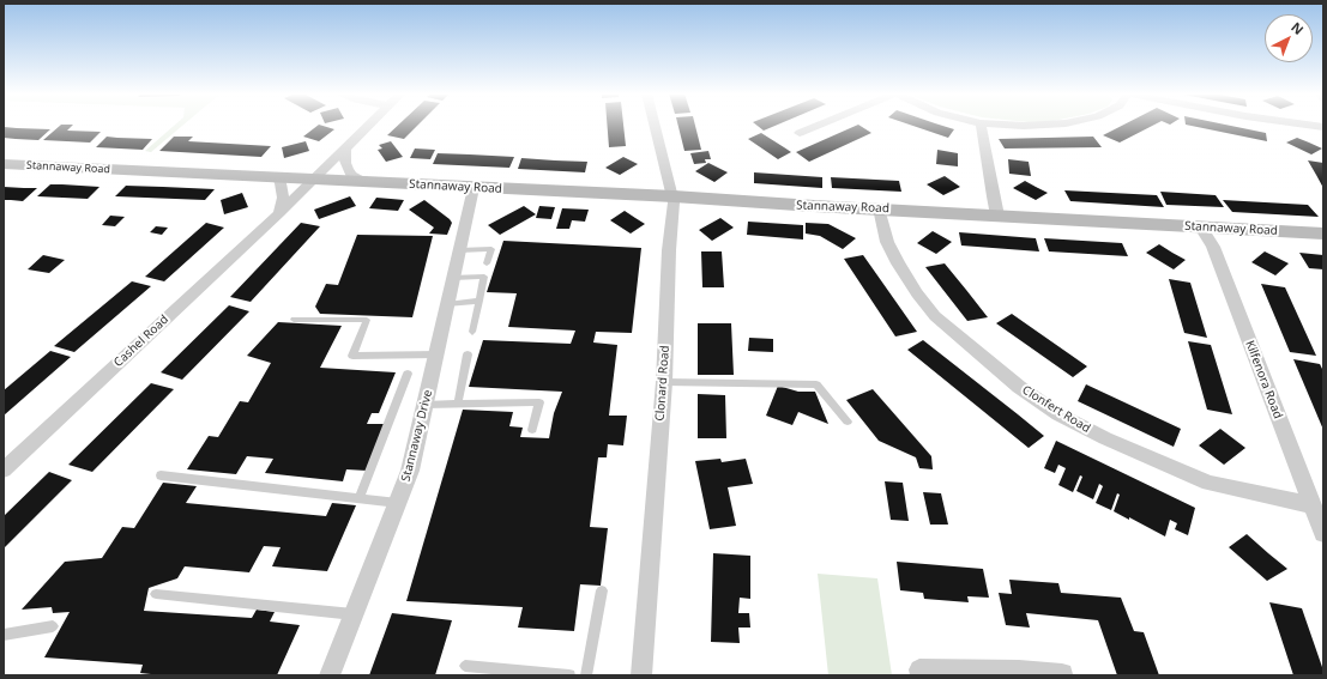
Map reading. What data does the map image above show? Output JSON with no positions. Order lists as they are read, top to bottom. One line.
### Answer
{"streets":{"street":["Stannaway Road","Cashel Road","Kilfenora Road","Clonard Road","Clonfert Road","Stannaway Drive"]},"crossings":[["Stannaway Road","Cashel Road"],["Stannaway Road","Kilfenora Road"],["Stannaway Road","Clonard Road"],["Stannaway Road","Clonfert Road"],["Stannaway Road","Stannaway Drive"],["Kilfenora Road","Clonfert Road"]],"north":"top right"}
